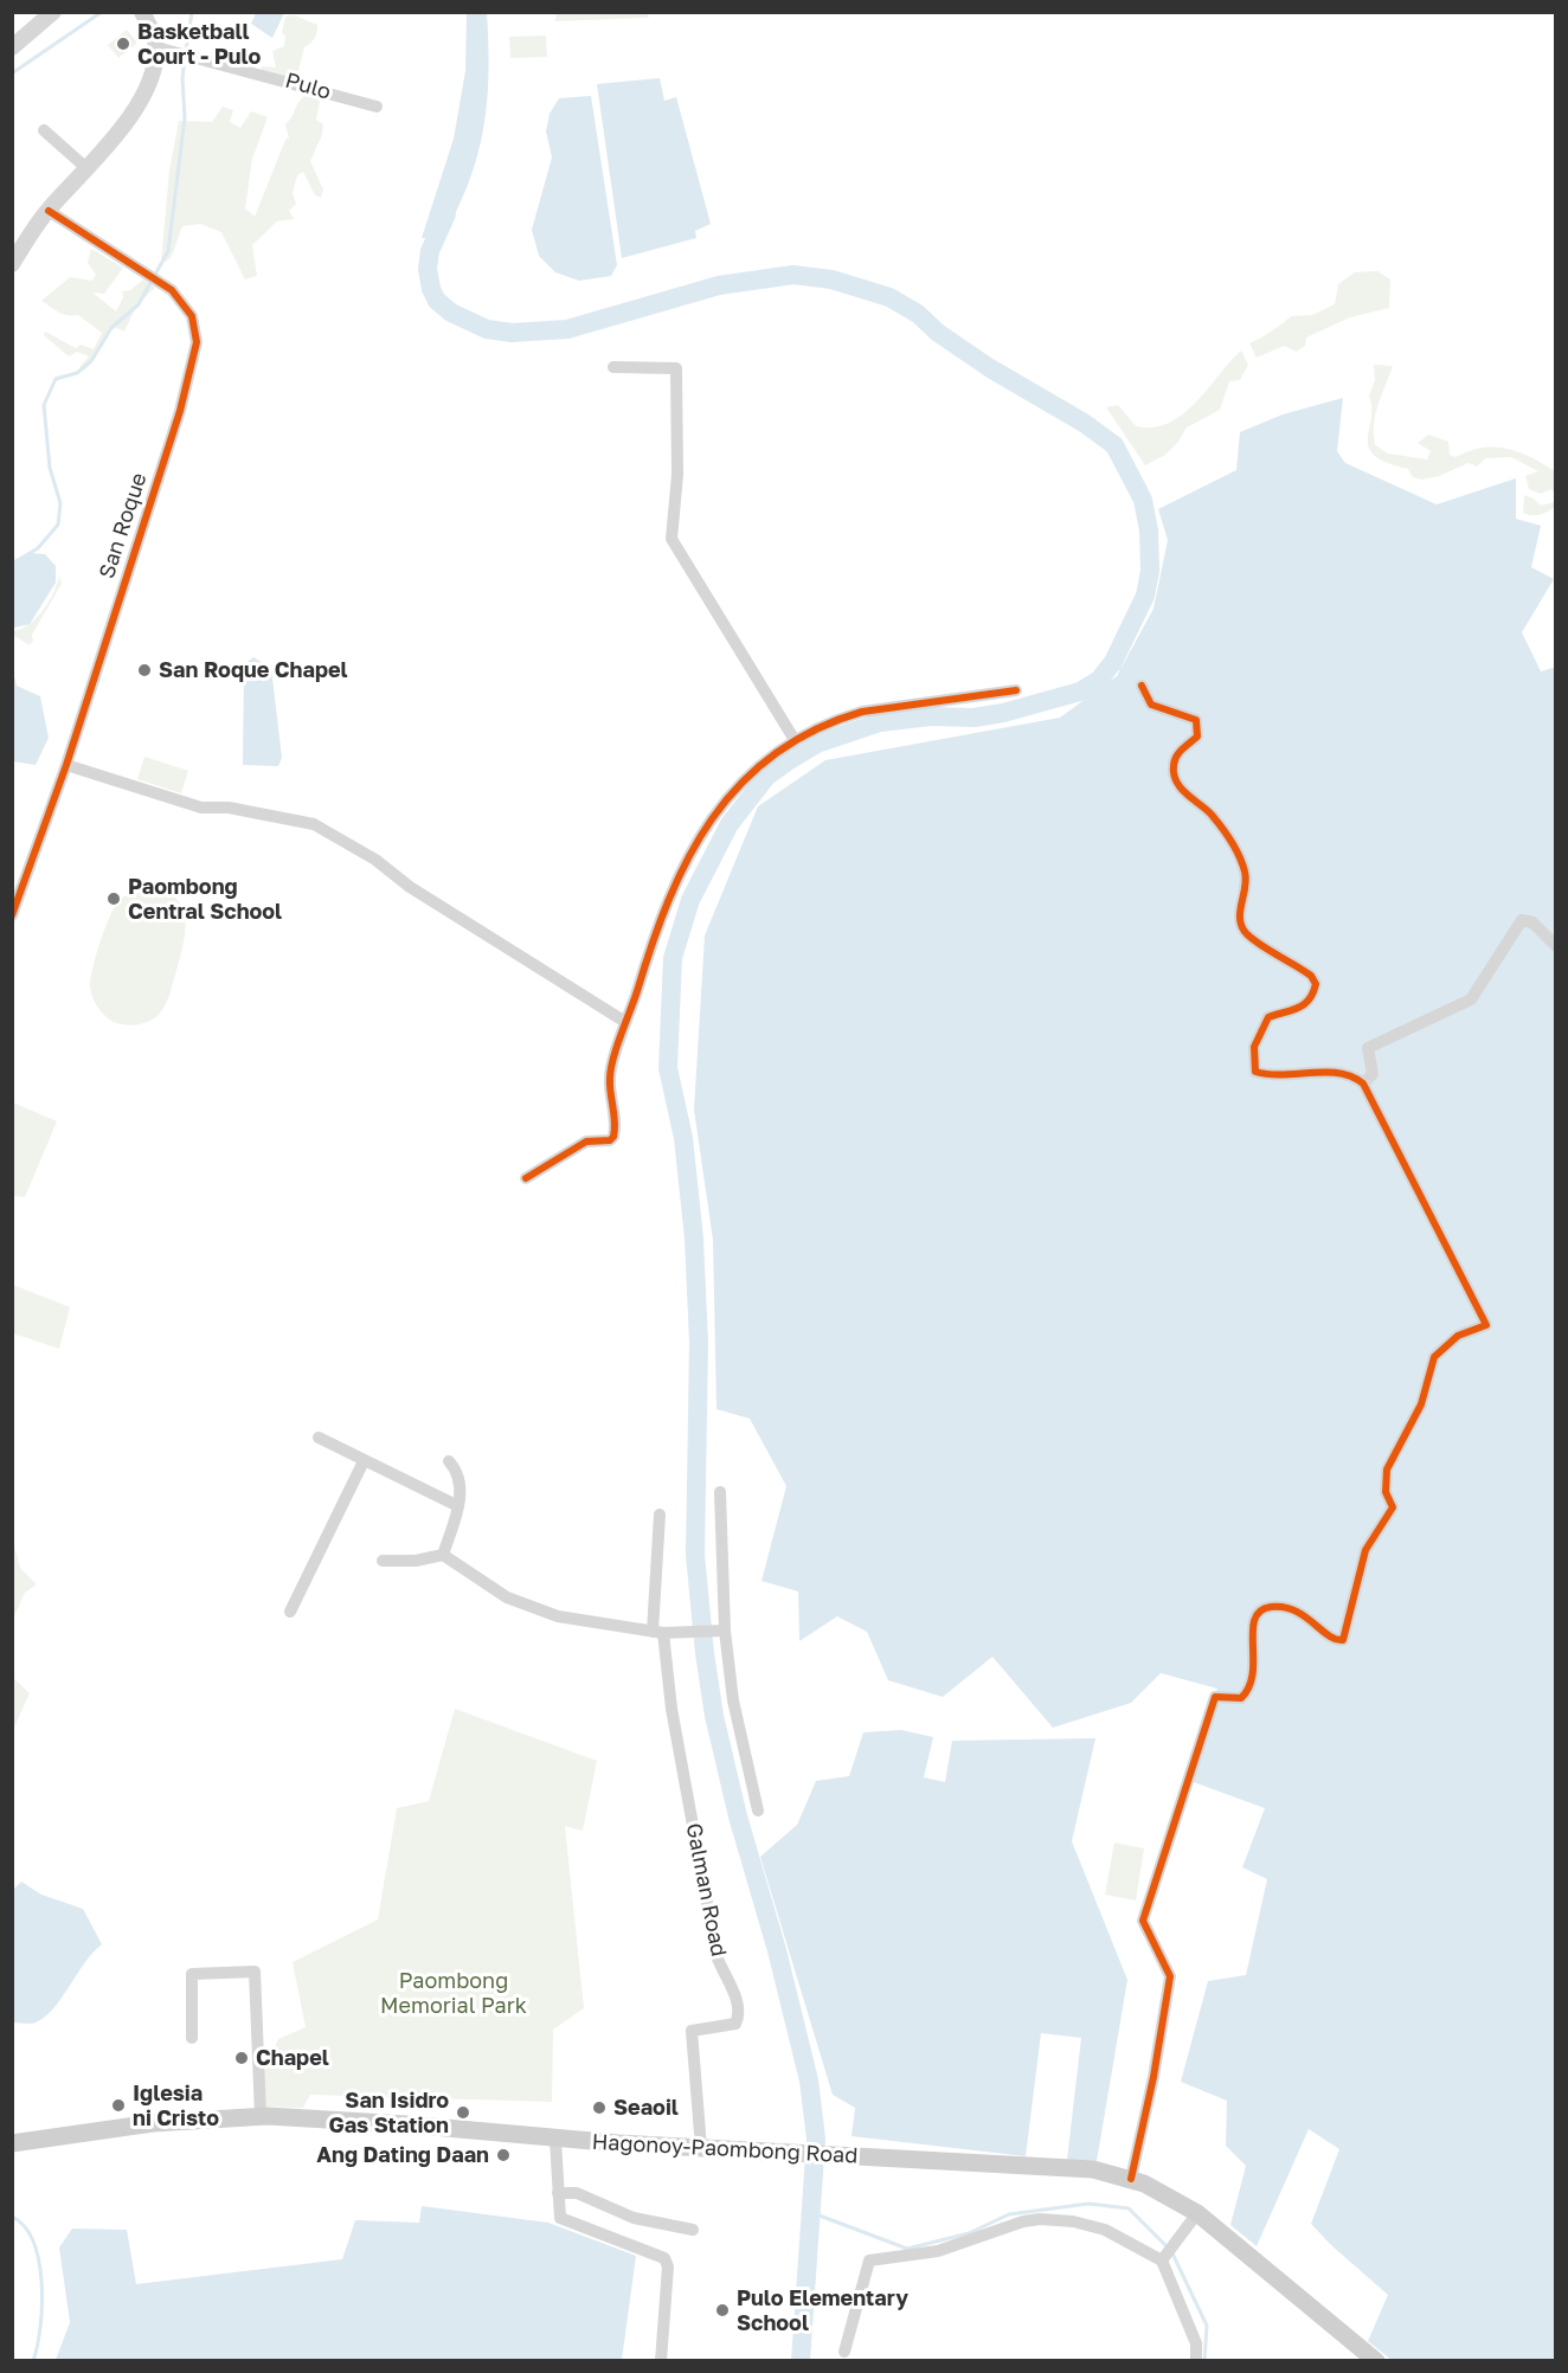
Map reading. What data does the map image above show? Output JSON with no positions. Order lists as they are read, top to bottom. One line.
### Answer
{"streets":{"main road":["Hagonoy-Paombong Road"],"street":["Pulo","San Roque","Galman Road"]},"crossings":[["Galman Road","Hagonoy-Paombong Road"]],"parks":["Paombong Memorial Park"],"places":["Basketball Court - Pulo","San Roque Chapel","Paombong Central School","Chapel","Iglesia ni Cristo","Seaoil","San Isidro Gas Station","Ang Dating Daan","Pulo Elementary School"]}
